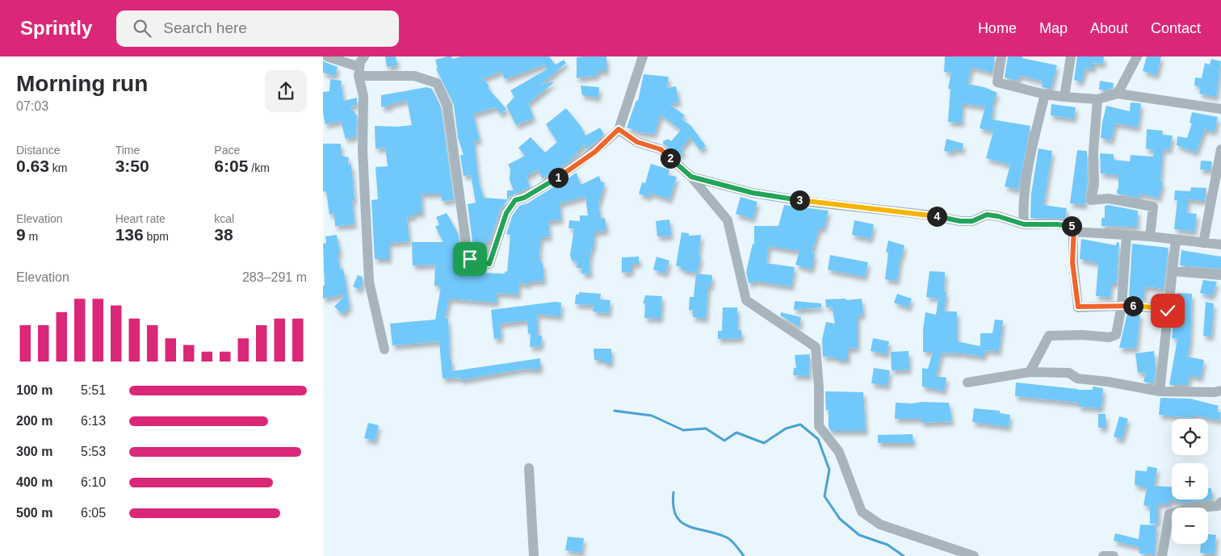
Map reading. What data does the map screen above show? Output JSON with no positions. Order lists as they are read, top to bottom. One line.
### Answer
{"page":{"header":"Sprintly","search":"Search here","nav":["Home","Map","About","Contact"],"heading":["Morning run","07:03"],"stats":[["Distance","0.63 km"],["Time","3:50"],["Pace","6:05 /km"],["Elevation","9 m"],["Heart rate","136 bpm"],["kcal","38"]],"pins":["2","1","3","4","5","6"],"chart":["Elevation","283–291 m"],"list":[{"name":"100 m","note":"5:51"},{"name":"200 m","note":"6:13"},{"name":"300 m","note":"5:53"},{"name":"400 m","note":"6:10"},{"name":"500 m","note":"6:05"}],"map_buttons":["+","−"]}}
